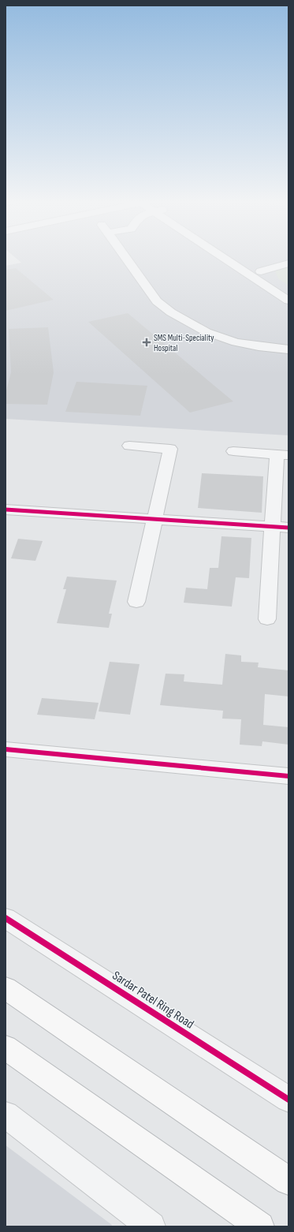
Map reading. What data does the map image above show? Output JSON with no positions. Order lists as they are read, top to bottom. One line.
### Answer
{"streets":{"street":["Sardar Patel Ring Road"]},"places":{"health":["SMS Multi-Speciality Hospital"]}}
